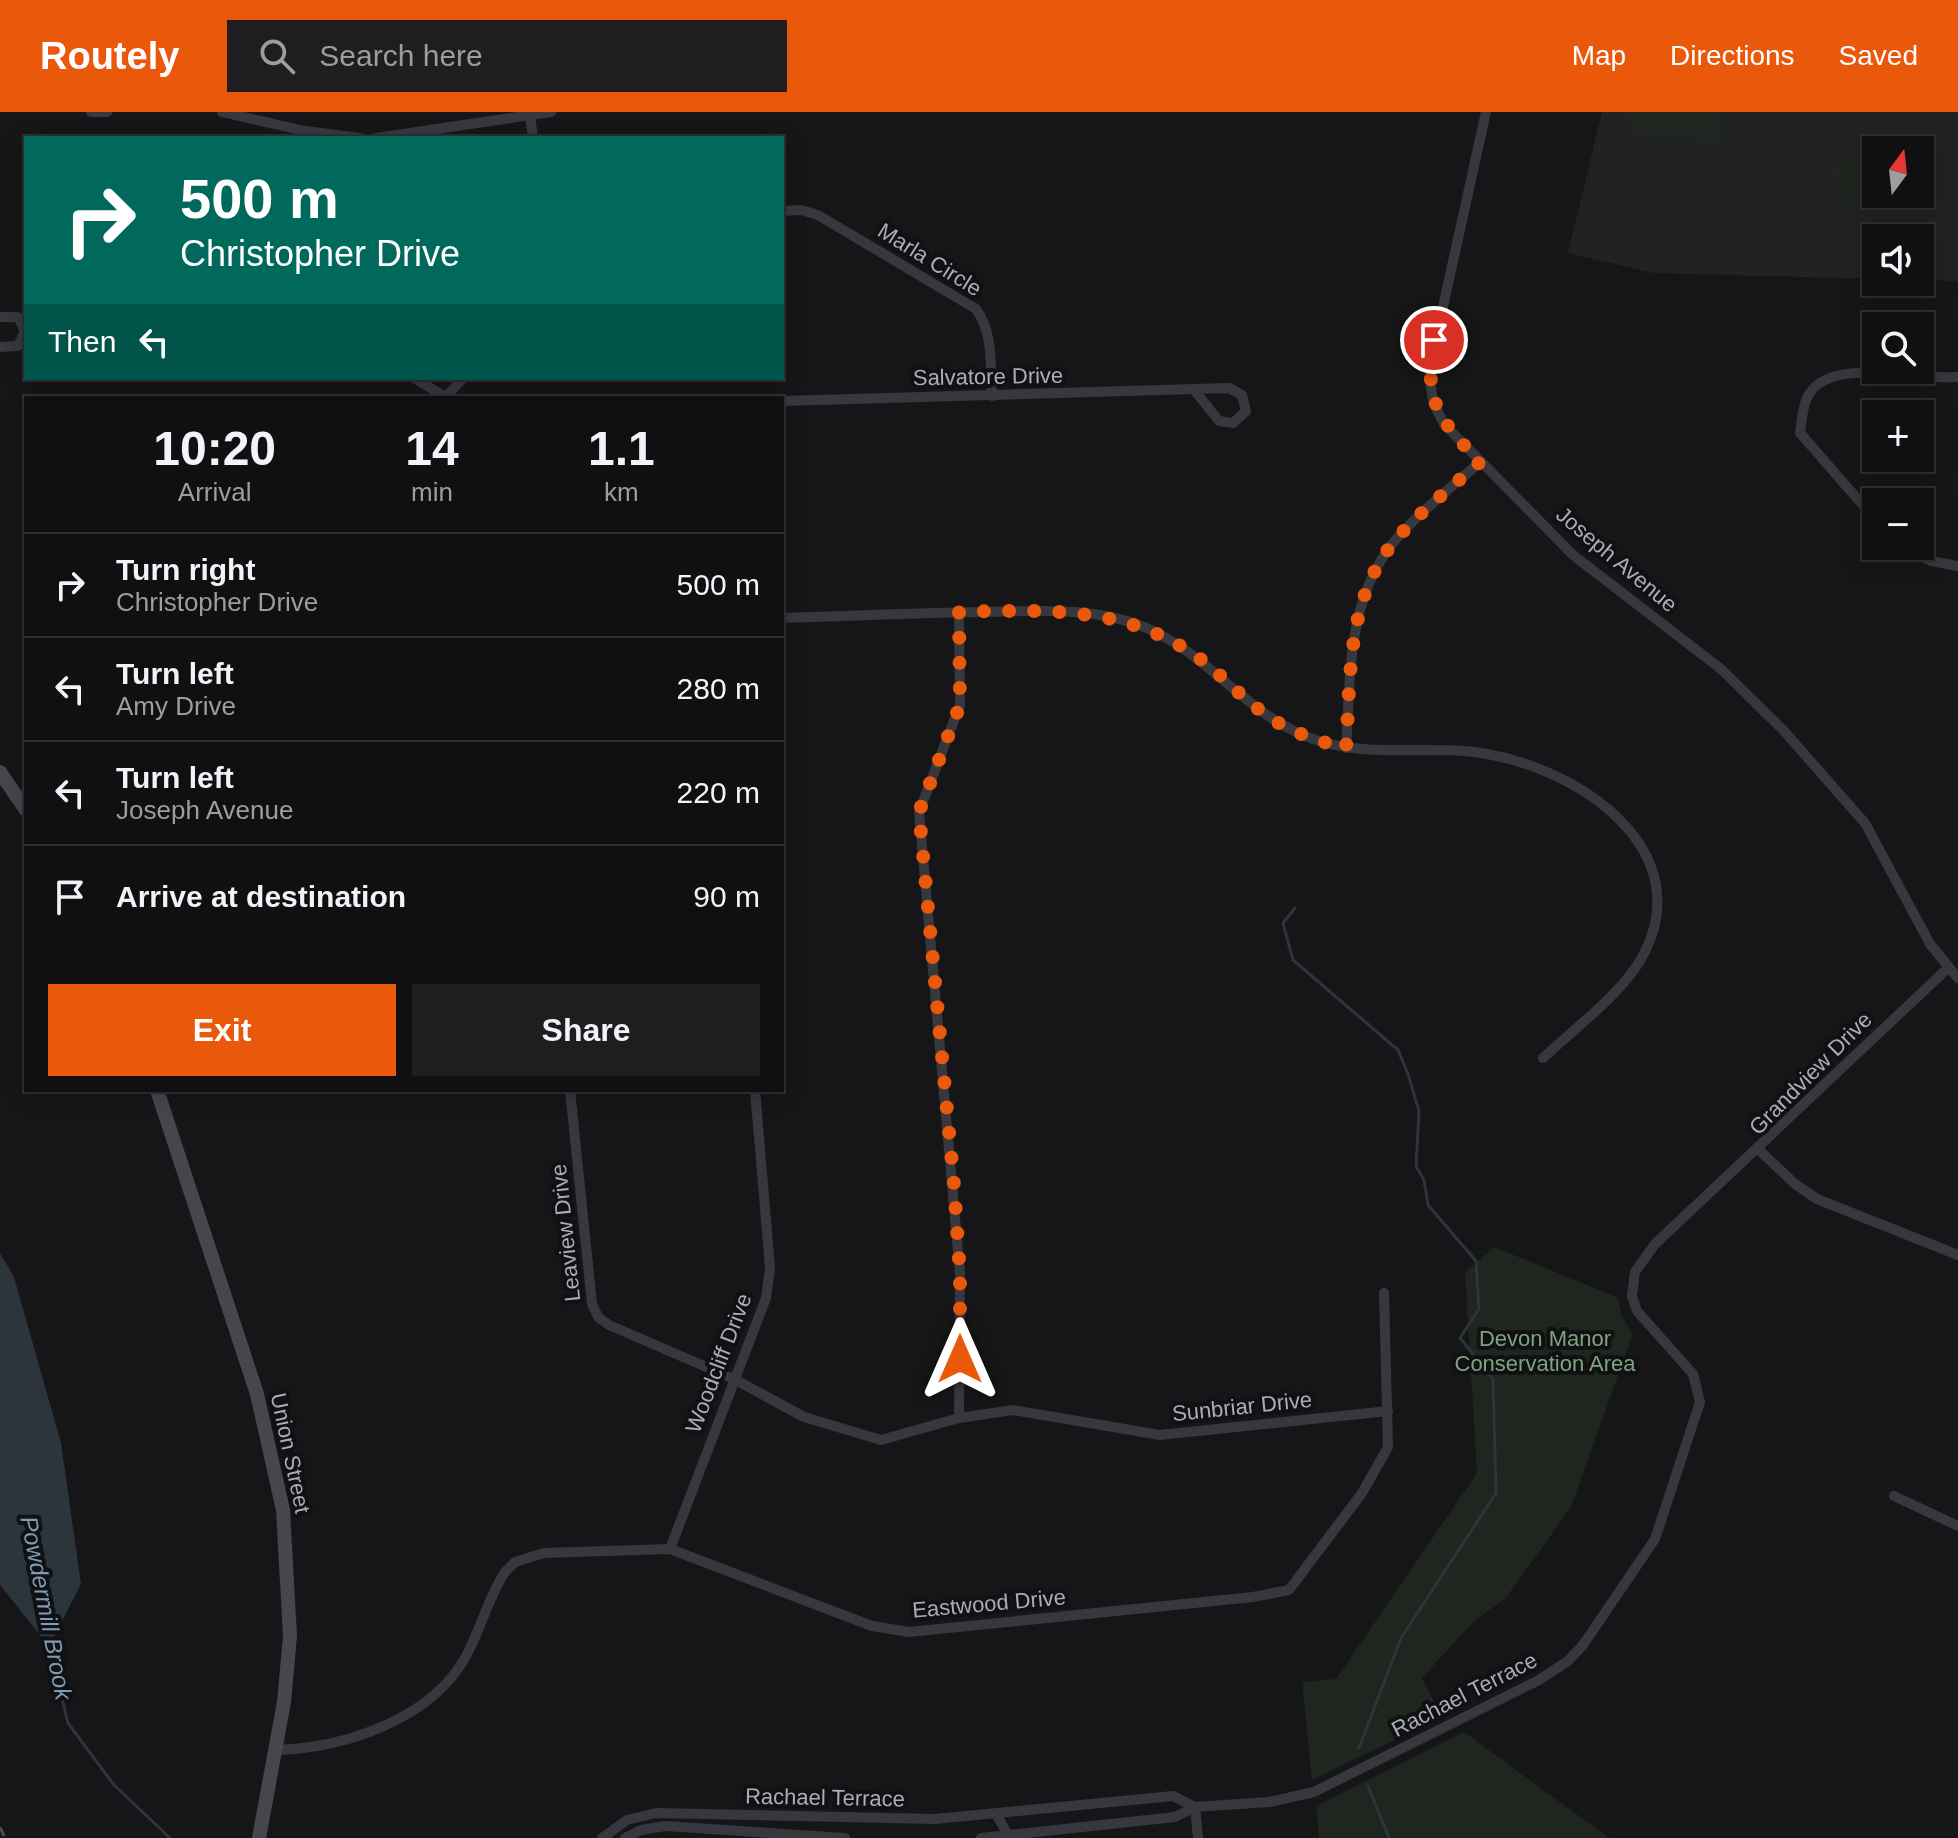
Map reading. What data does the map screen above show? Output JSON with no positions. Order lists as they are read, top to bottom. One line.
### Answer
{"streets":{"main road":["Union Street"],"street":["Marla Circle","Salvatore Drive","Joseph Avenue","Grandview Drive","Leaview Drive","Woodcliff Drive","Sunbriar Drive","Eastwood Drive","Rachael Terrace"]},"crossings":[["Marla Circle","Salvatore Drive"],["Joseph Avenue","Grandview Drive"],["Grandview Drive","Rachael Terrace"],["Leaview Drive","Woodcliff Drive"],["Leaview Drive","Sunbriar Drive"],["Woodcliff Drive","Sunbriar Drive"],["Woodcliff Drive","Eastwood Drive"],["Sunbriar Drive","Eastwood Drive"],["Union Street","Eastwood Drive"]],"water":["Powdermill Brook"],"parks":["Devon Manor Conservation Area"],"north":"top","page":{"header":"Routely","search":"Search here","nav":["Map","Directions","Saved"],"map_buttons":["+","−"],"turn":["500 m","Christopher Drive"],"then":"Then","eta":["10:20","Arrival","14","min","1.1","km"],"list":[{"name":"Turn right","note":"Christopher Drive","value":"500 m"},{"name":"Turn left","note":"Amy Drive","value":"280 m"},{"name":"Turn left","note":"Joseph Avenue","value":"220 m"},{"name":"Arrive at destination","value":"90 m"}],"buttons":["Exit","Share"]}}
